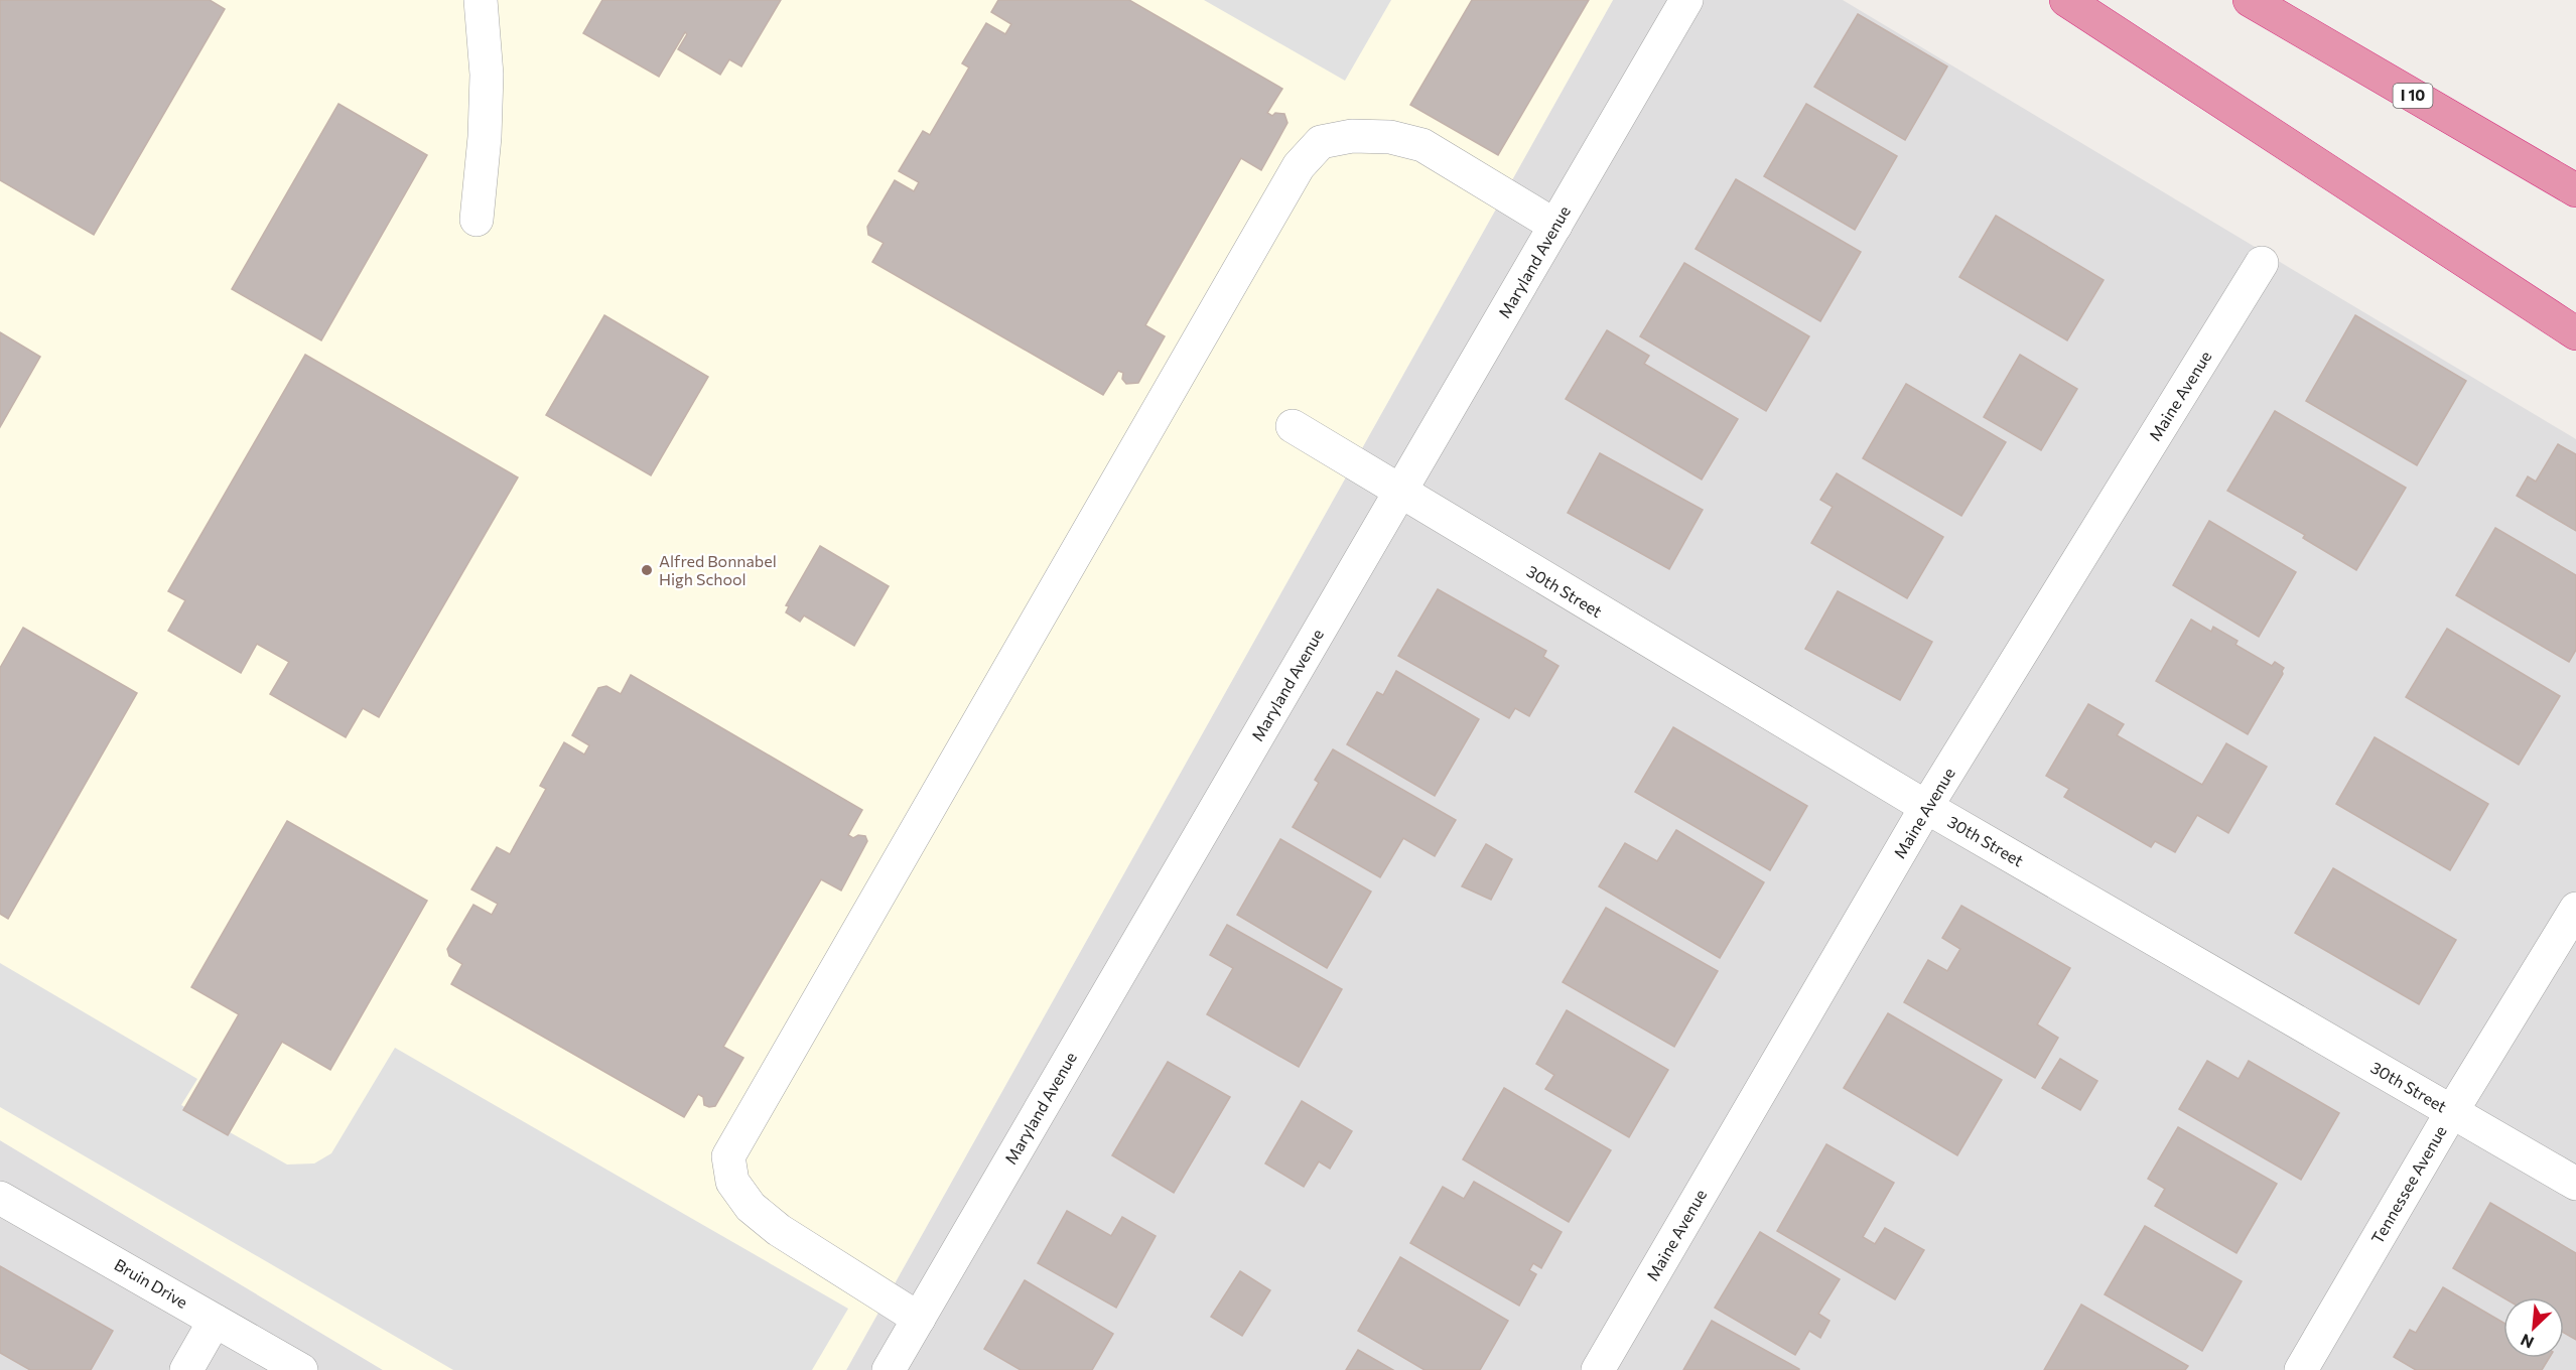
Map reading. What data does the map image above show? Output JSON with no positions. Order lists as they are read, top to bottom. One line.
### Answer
{"streets":{"highway":["I 10"],"street":["Maryland Avenue","Maine Avenue","30th Street","Tennessee Avenue","Bruin Drive"]},"crossings":[["Maryland Avenue","30th Street"],["Maine Avenue","30th Street"],["30th Street","Tennessee Avenue"]],"places":["Alfred Bonnabel High School"],"north":"bottom left"}
